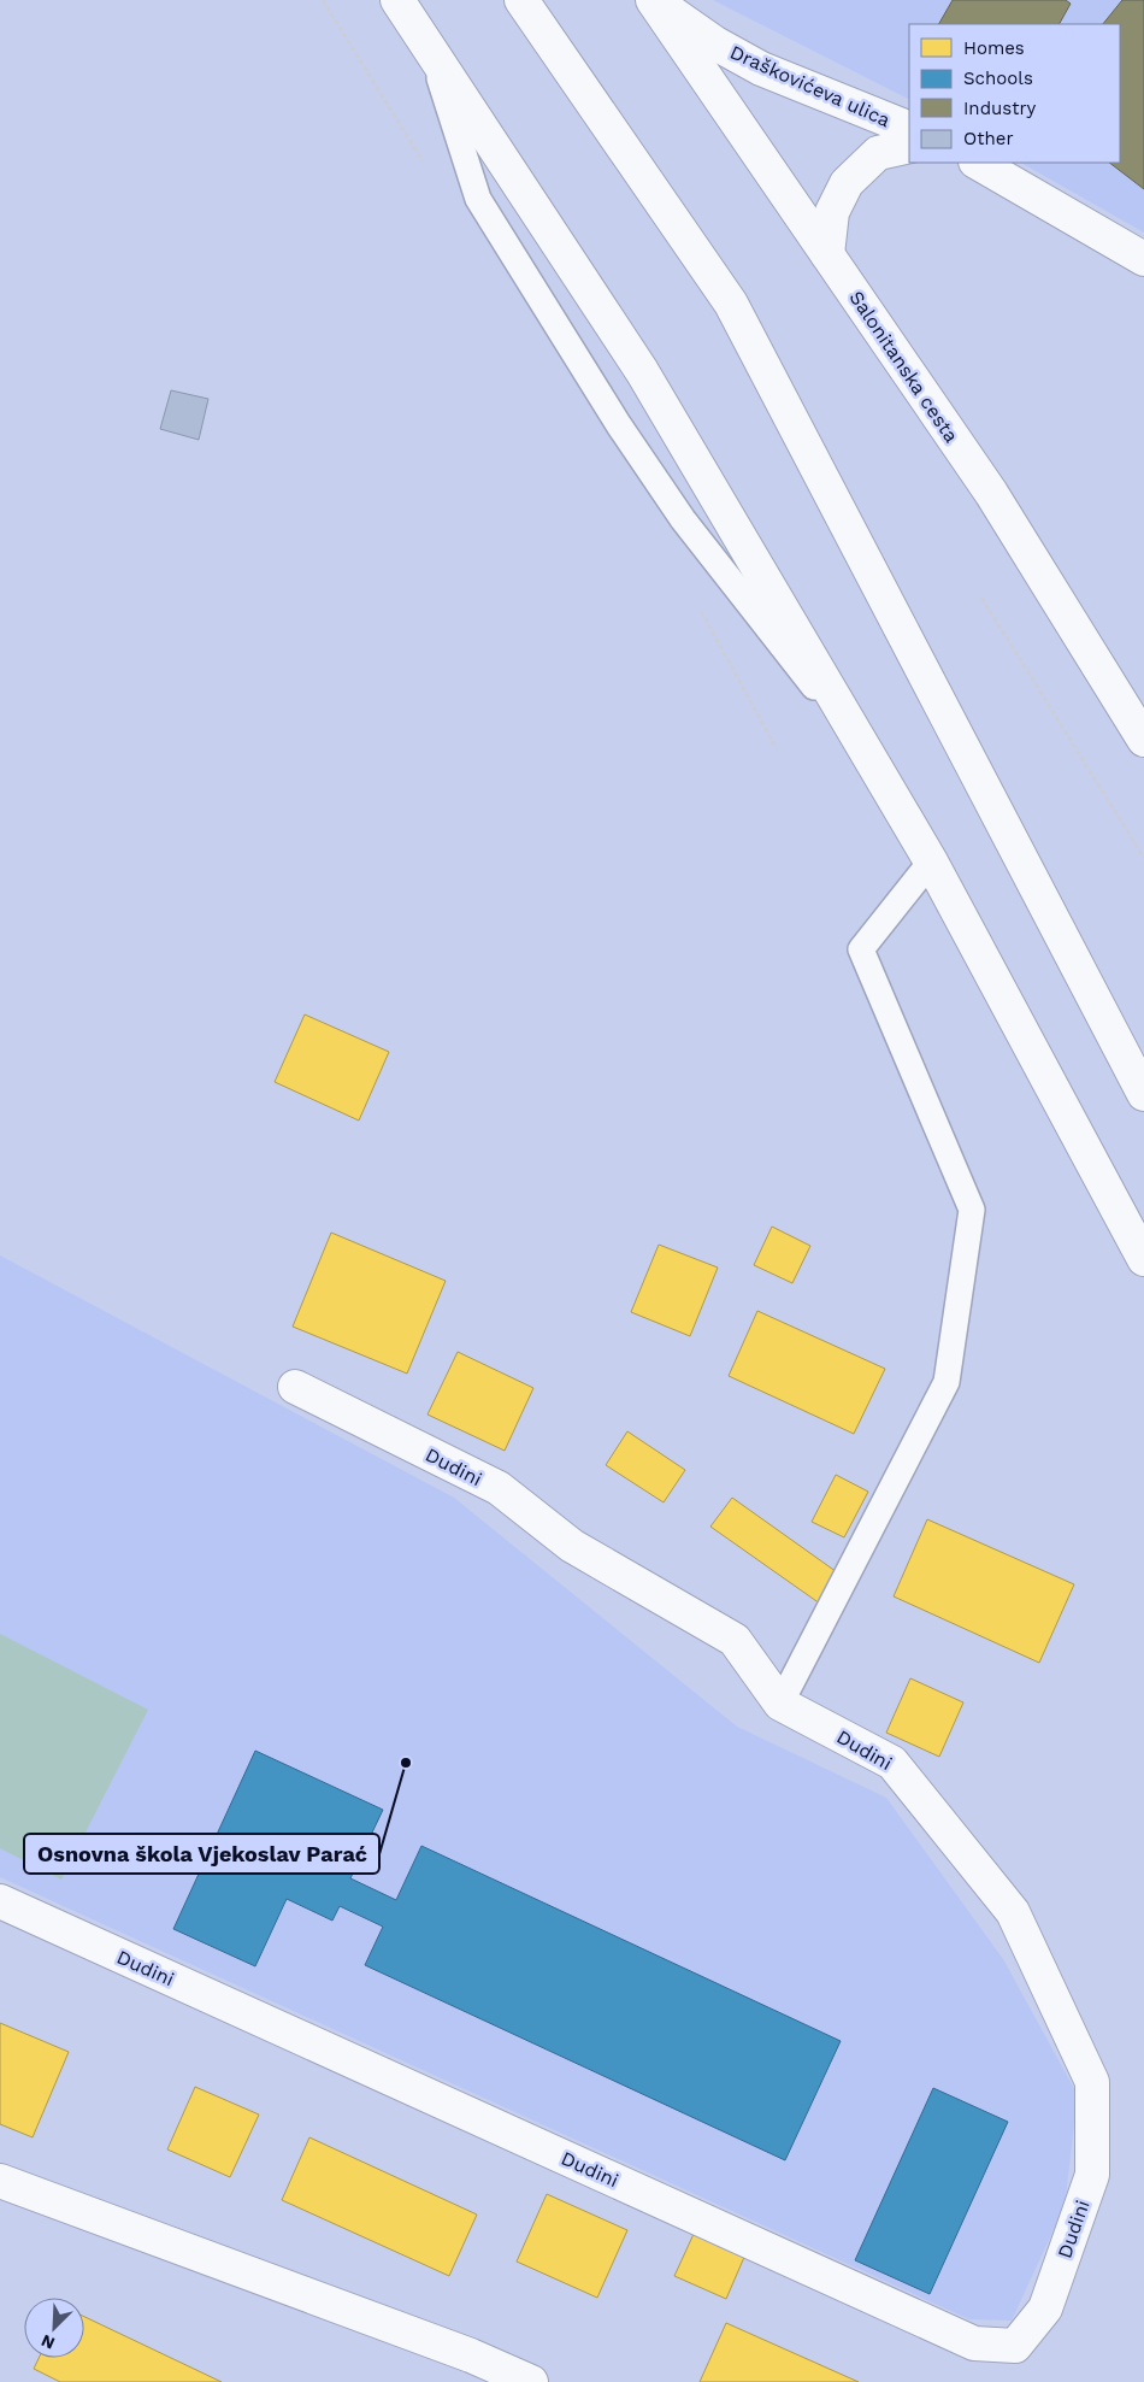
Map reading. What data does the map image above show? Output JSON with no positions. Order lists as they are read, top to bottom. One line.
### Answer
{"streets":{"main road":["Draškovićeva ulica","Salonitanska cesta","Dudini"]},"crossings":[["Draškovićeva ulica","Salonitanska cesta"]],"places":["Osnovna škola Vjekoslav Parać"],"legend":["Homes","Schools","Industry","Other"],"north":"bottom left"}
